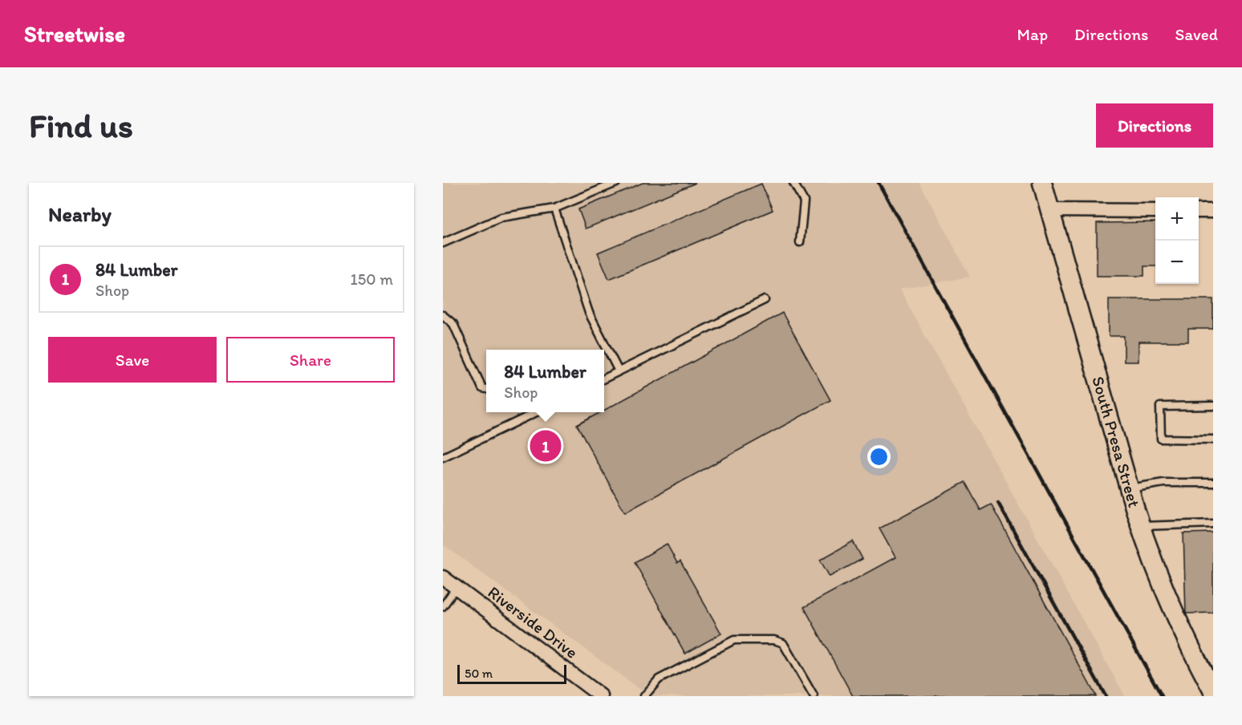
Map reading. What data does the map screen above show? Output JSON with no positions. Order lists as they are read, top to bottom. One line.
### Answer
{"streets":{"main road":["South Presa Street"],"street":["Riverside Drive"]},"scale_bar":"50 m","page":{"header":"Streetwise","nav":["Map","Directions","Saved"],"buttons":["Directions",["Save","Share"]],"title":"Find us","heading":"Nearby","map_buttons":["+","−"],"list":[{"mark":"1","name":"84 Lumber","note":"Shop","value":"150 m"}],"popup":["84 Lumber","Shop"],"pins":"1","scale":"50 m"}}
